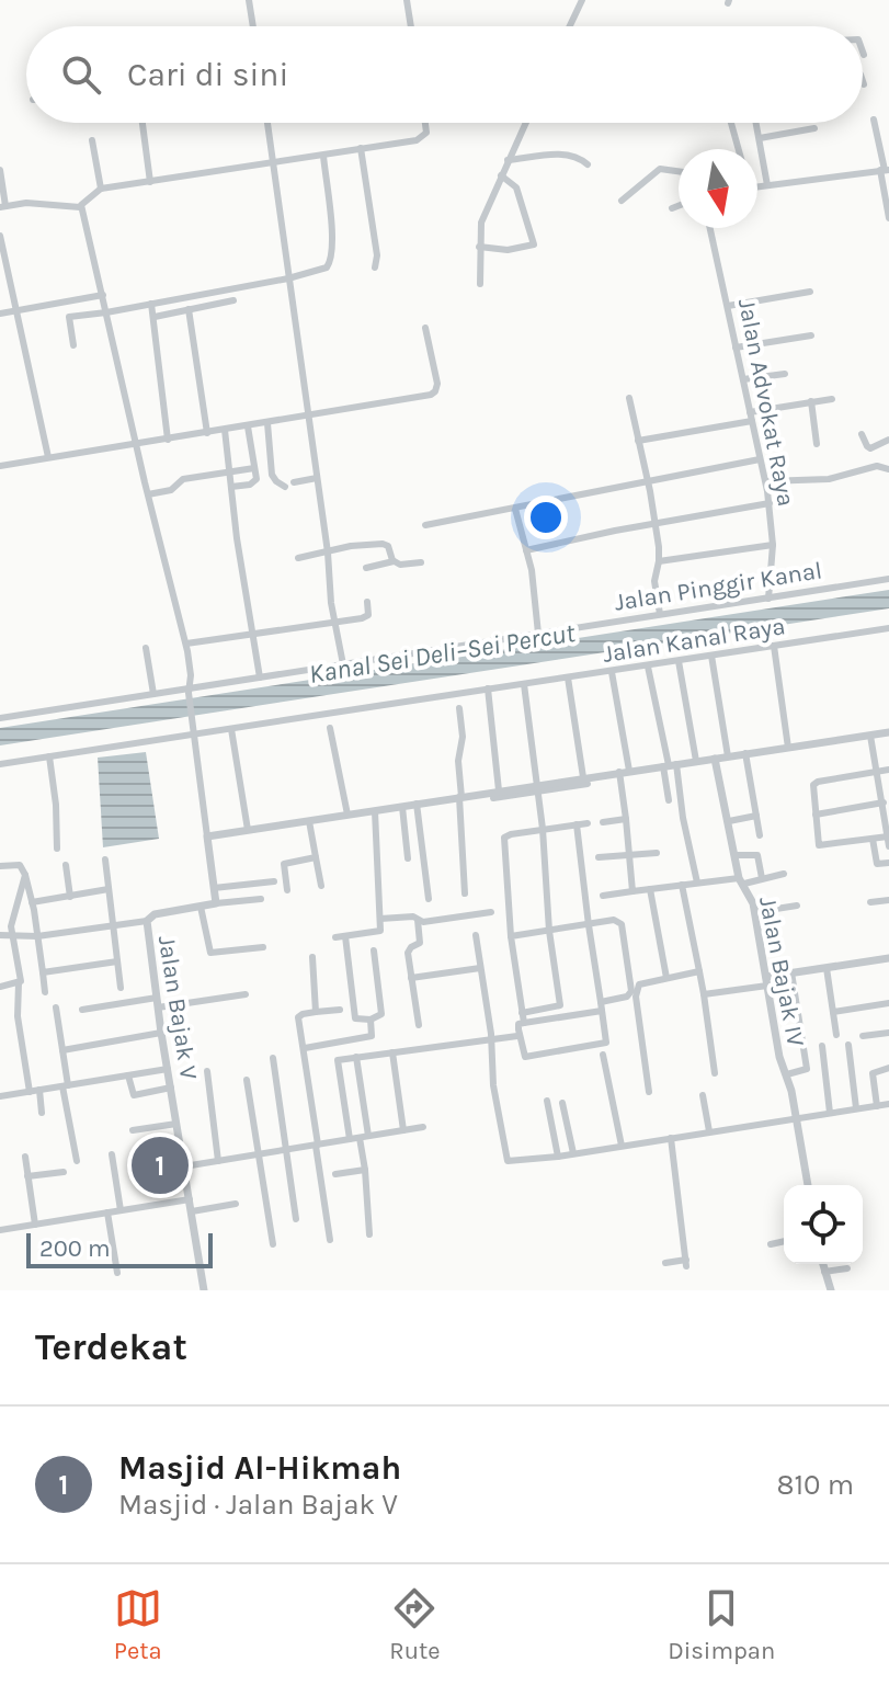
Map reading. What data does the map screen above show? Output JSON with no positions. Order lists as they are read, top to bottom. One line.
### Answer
{"streets":{"street":["Jalan Advokat Raya","Jalan Pinggir Kanal","Jalan Kanal Raya","Jalan Bajak IV","Jalan Bajak V"]},"crossings":[["Jalan Advokat Raya","Jalan Pinggir Kanal"]],"water":["Kanal Sei Deli–Sei Percut"],"scale_bar":"200 m","north":"bottom","page":{"search":"Cari di sini","pins":"1","scale":"200 m","heading":"Terdekat","list":[{"mark":"1","name":"Masjid Al-Hikmah","note":"Masjid · Jalan Bajak V","value":"810 m"}],"nav":["Peta","Rute","Disimpan"]}}
